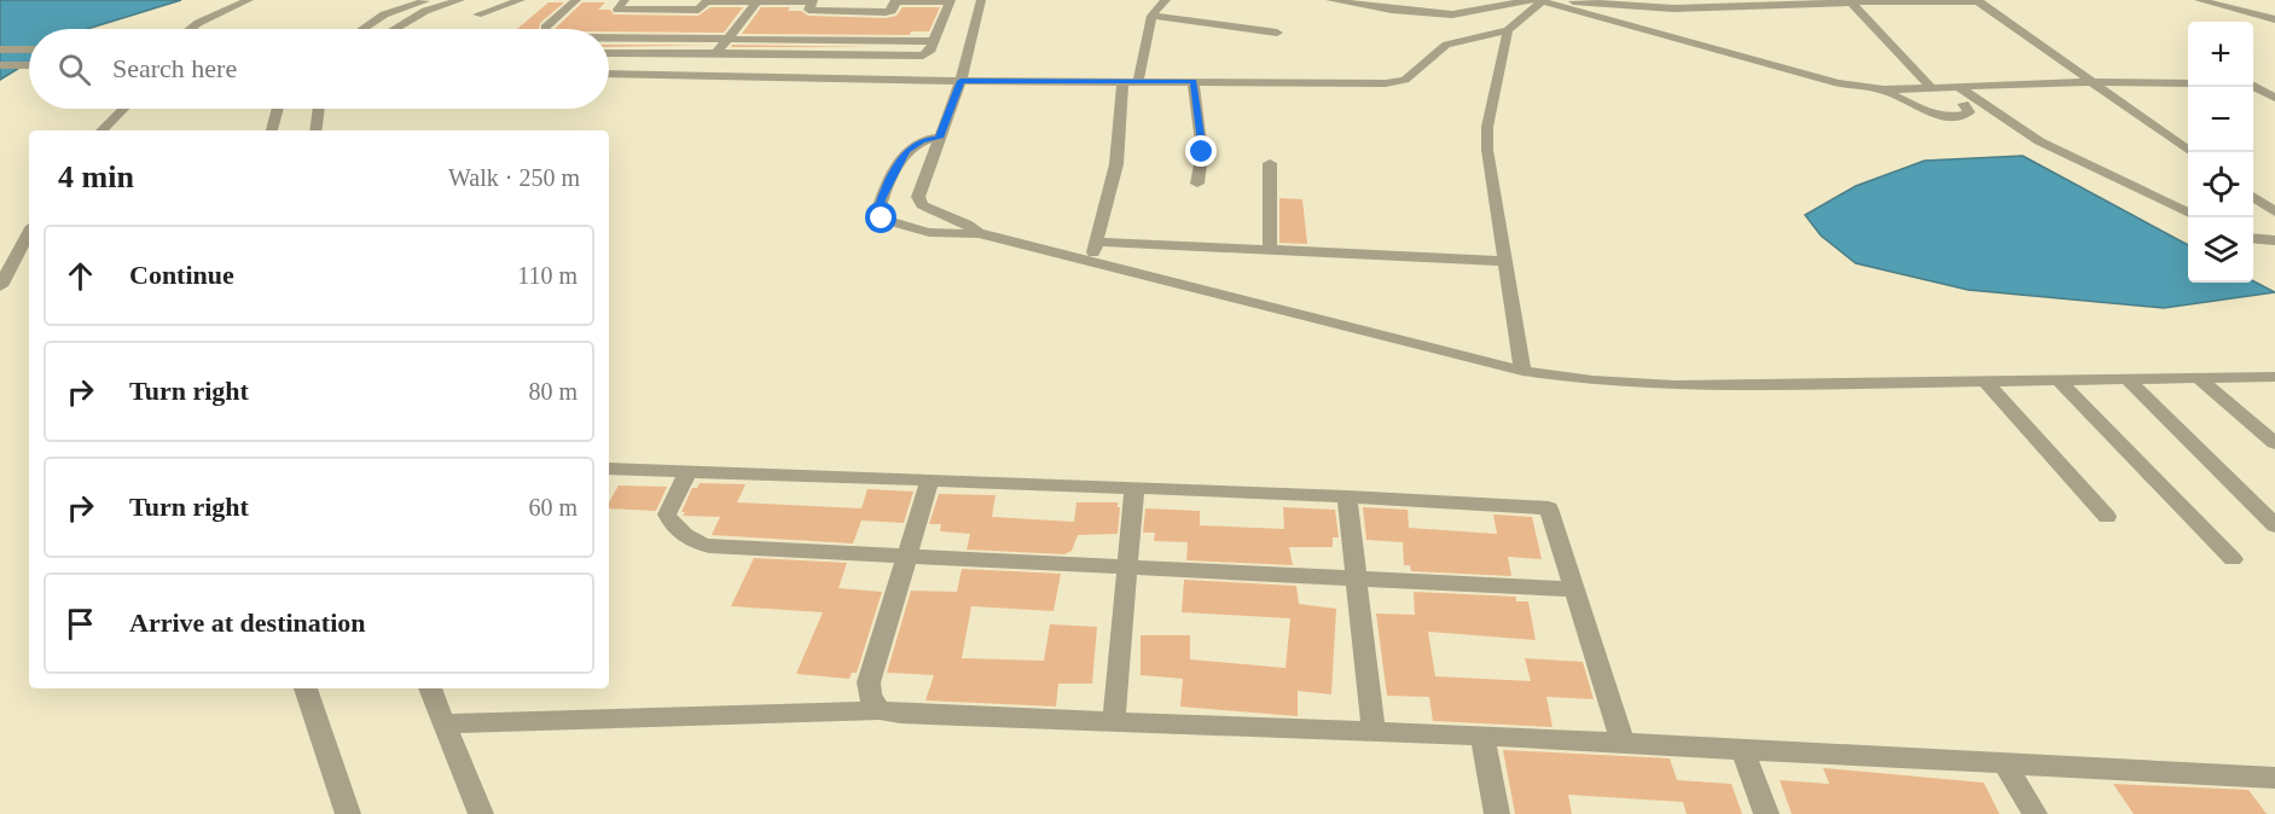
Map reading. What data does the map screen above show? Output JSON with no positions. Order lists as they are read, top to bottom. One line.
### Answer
{"page":{"map_buttons":["+","−"],"search":"Search here","heading":["4 min","Walk · 250 m"],"list":[["Continue","110 m"],["Turn right","80 m"],["Turn right","60 m"],"Arrive at destination"]}}
